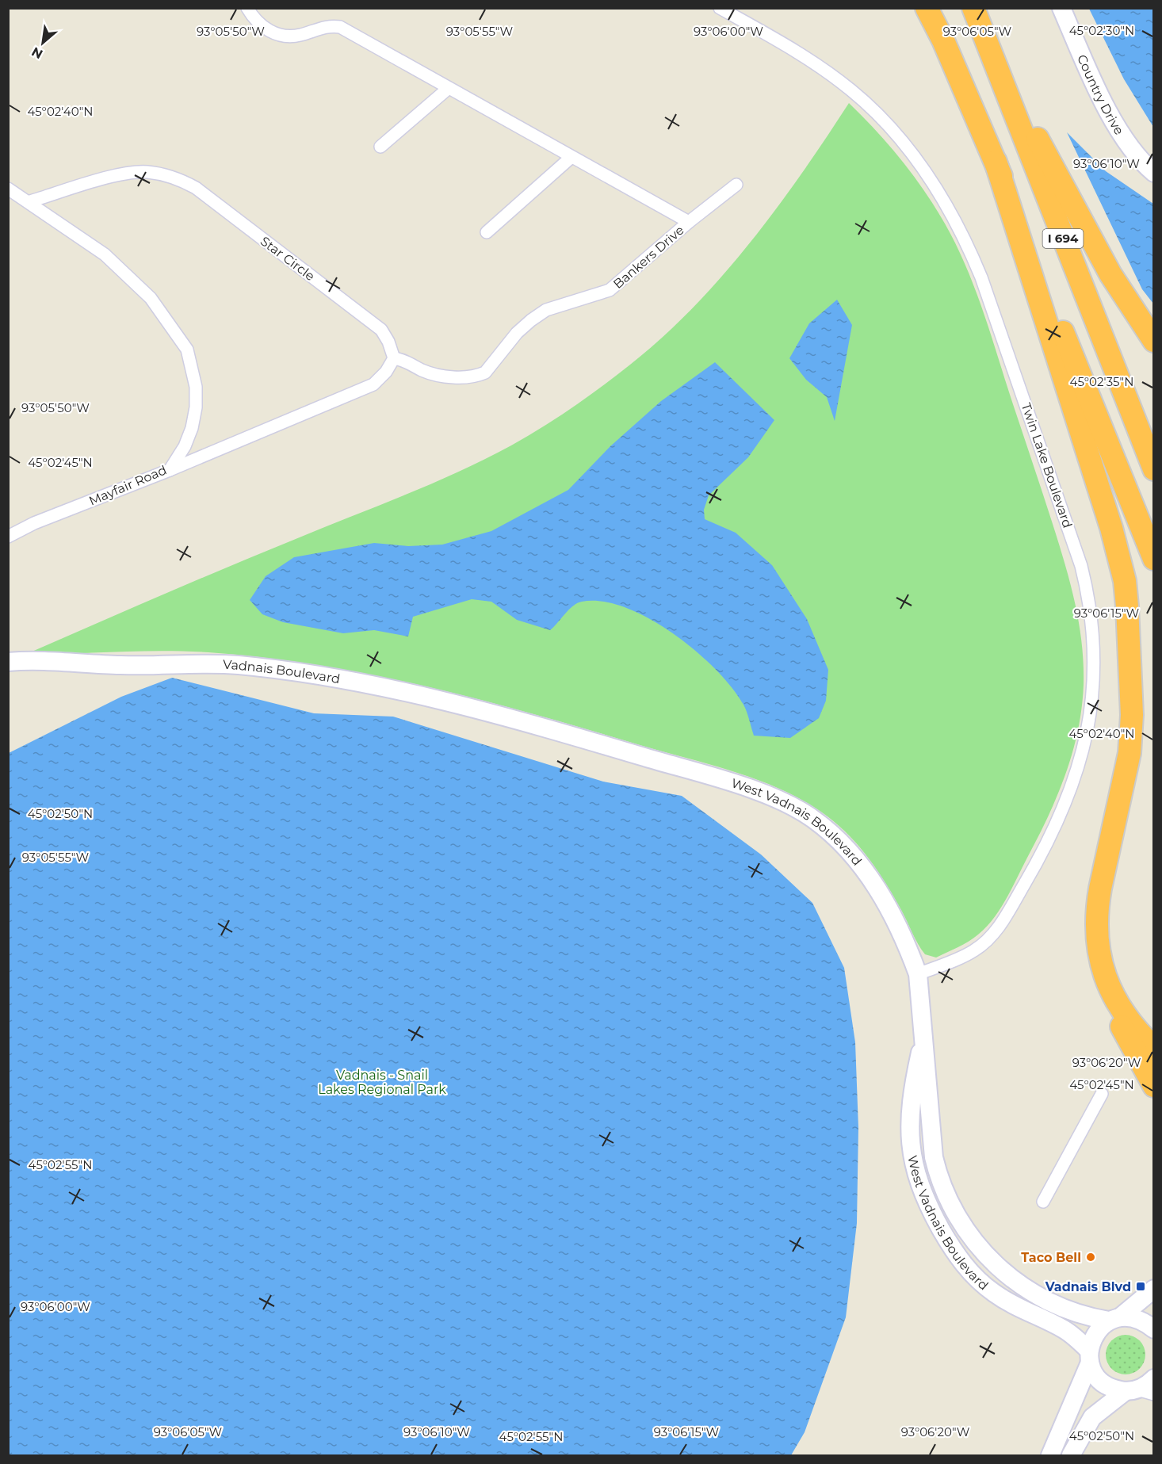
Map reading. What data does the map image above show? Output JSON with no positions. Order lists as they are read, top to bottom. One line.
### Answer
{"streets":{"highway":["I 694"],"street":["Country Drive","Bankers Drive","Star Circle","Twin Lake Boulevard","Mayfair Road","Vadnais Boulevard","West Vadnais Boulevard"]},"crossings":[["Bankers Drive","Star Circle"],["Star Circle","Mayfair Road"],["Twin Lake Boulevard","West Vadnais Boulevard"],["Vadnais Boulevard","West Vadnais Boulevard"]],"parks":["Vadnais - Snail Lakes Regional Park"],"places":{"other":["Taco Bell"],"transit":["Vadnais Blvd"]},"north":"bottom left","coordinates":["45°02'30\"N","93°05'50\"W","93°05'55\"W","93°06'00\"W","93°06'05\"W","45°02'40\"N","93°06'10\"W","45°02'35\"N","45°02'45\"N","93°06'15\"W","45°02'50\"N","93°06'20\"W","45°02'55\"N"]}
